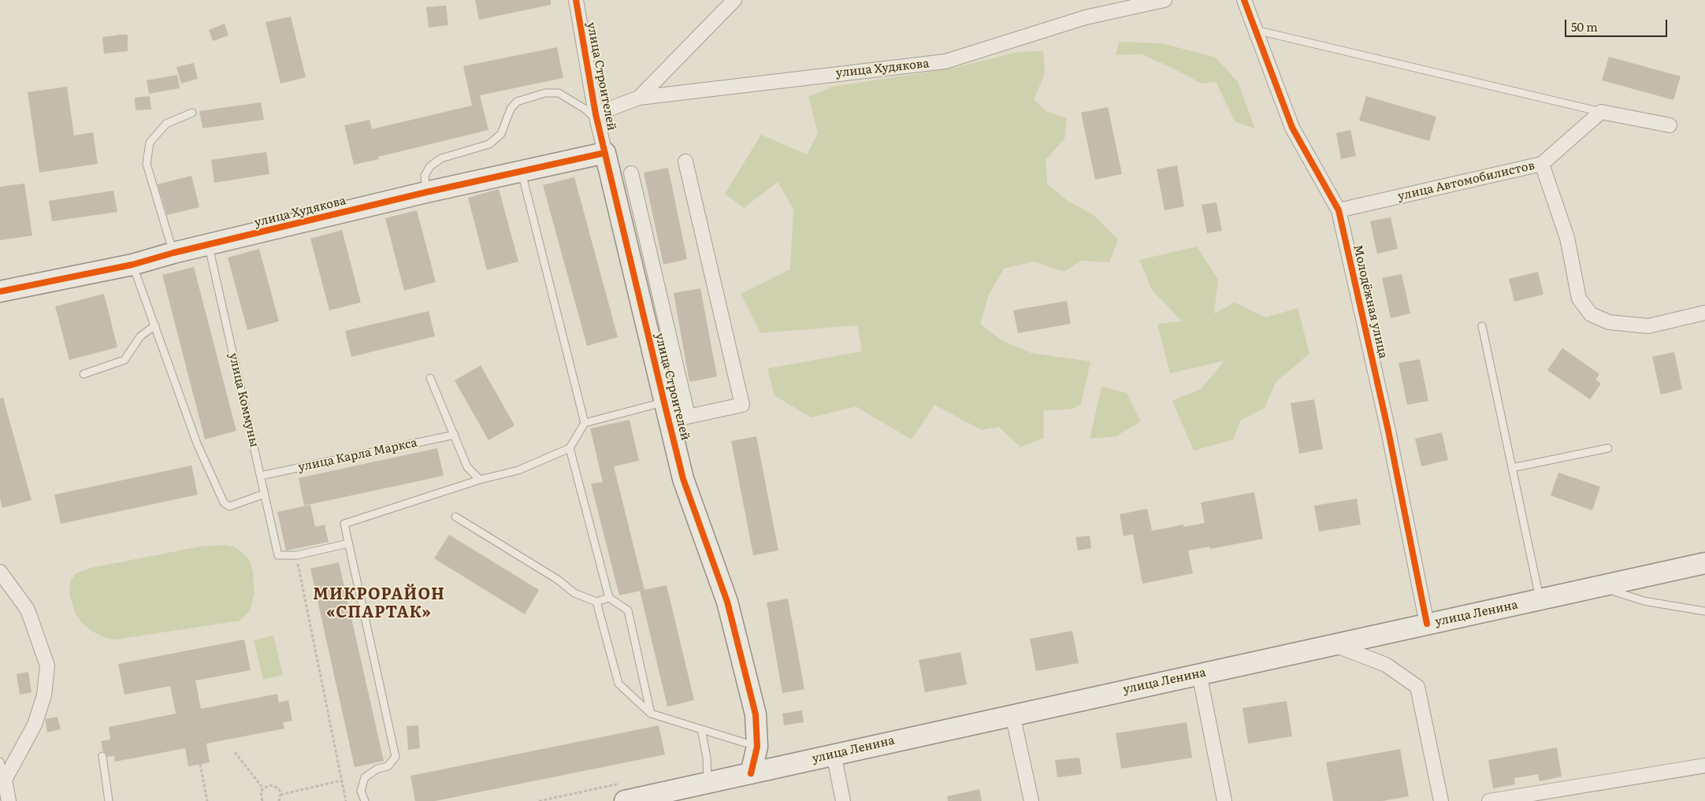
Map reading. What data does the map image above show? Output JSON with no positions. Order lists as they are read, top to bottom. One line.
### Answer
{"streets":{"street":["улица Худякова","улица Строителей","улица Автомобилистов","Молодёжная улица","улица Ленина"],"lane":["улица Коммуны","улица Карла Маркса"]},"crossings":[["улица Худякова","улица Строителей"],["улица Худякова","улица Коммуны"],["улица Строителей","улица Ленина"],["улица Автомобилистов","Молодёжная улица"],["Молодёжная улица","улица Ленина"],["улица Коммуны","улица Карла Маркса"]],"districts":["МИКРОРАЙОН «СПАРТАК»"],"scale_bar":"50 m"}
